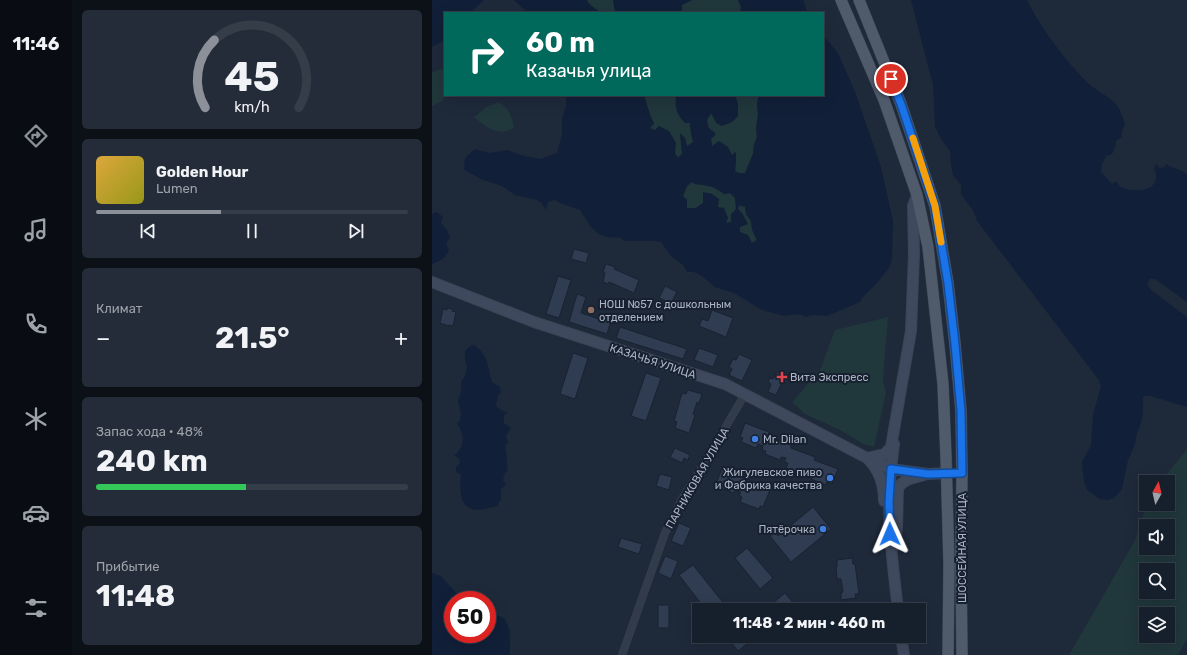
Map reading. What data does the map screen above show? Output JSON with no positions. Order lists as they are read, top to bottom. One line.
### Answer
{"streets":{"main road":["КАЗАЧЬЯ УЛИЦА","ШОССЕЙНАЯ УЛИЦА"],"street":["ПАРНИКОВАЯ УЛИЦА"]},"crossings":[["КАЗАЧЬЯ УЛИЦА","ПАРНИКОВАЯ УЛИЦА"],["КАЗАЧЬЯ УЛИЦА","ШОССЕЙНАЯ УЛИЦА"]],"places":{"other":["НОШ №57 с дошкольным отделением","Mr. Dilan","Жигулевское пиво и Фабрика качества","Пятёрочка"],"health":["Вита Экспресс"]},"north":"top","page":{"tabs":"11:46","turn":["60 m","Казачья улица"],"song":["Golden Hour","Lumen"],"tile":["Климат",["Запас хода · 48%","240 km"],["Прибытие","11:48"]],"heat":["−","21.5°","+"],"limit":"50","trip":"11:48 · 2 мин · 460 m","gauge":["45","km/h"]}}
